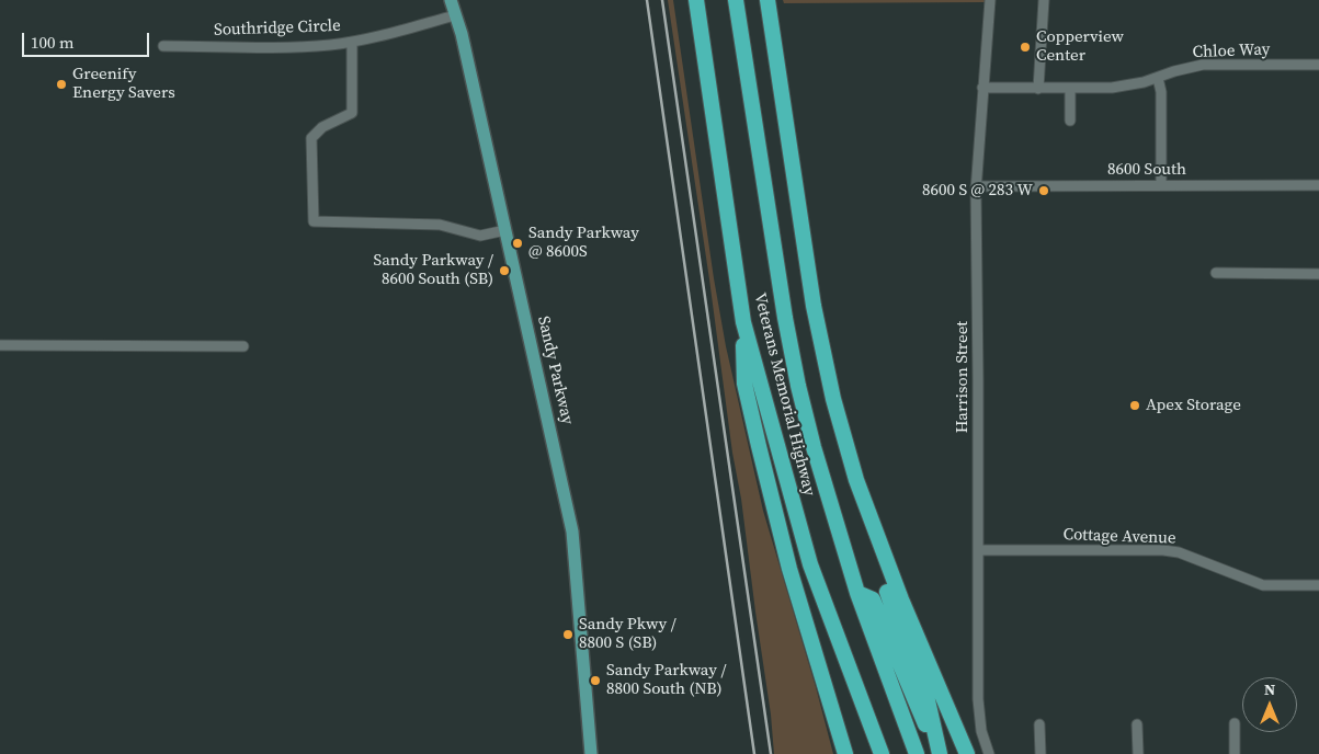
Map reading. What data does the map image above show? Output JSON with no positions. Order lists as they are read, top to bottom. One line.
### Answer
{"streets":{"highway":["Veterans Memorial Highway"],"main road":["Sandy Parkway"],"street":["Southridge Circle","Chloe Way","8600 South","Harrison Street","Cottage Avenue"]},"crossings":[["Southridge Circle","Sandy Parkway"],["Chloe Way","Harrison Street"],["8600 South","Harrison Street"],["Harrison Street","Cottage Avenue"]],"places":["Copperview Center","Greenify Energy Savers","8600 S @ 283 W","Sandy Parkway @ 8600S","Sandy Parkway / 8600 South (SB)","Apex Storage","Sandy Pkwy / 8800 S (SB)","Sandy Parkway / 8800 South (NB)"],"scale_bar":"100 m","north":"top"}
